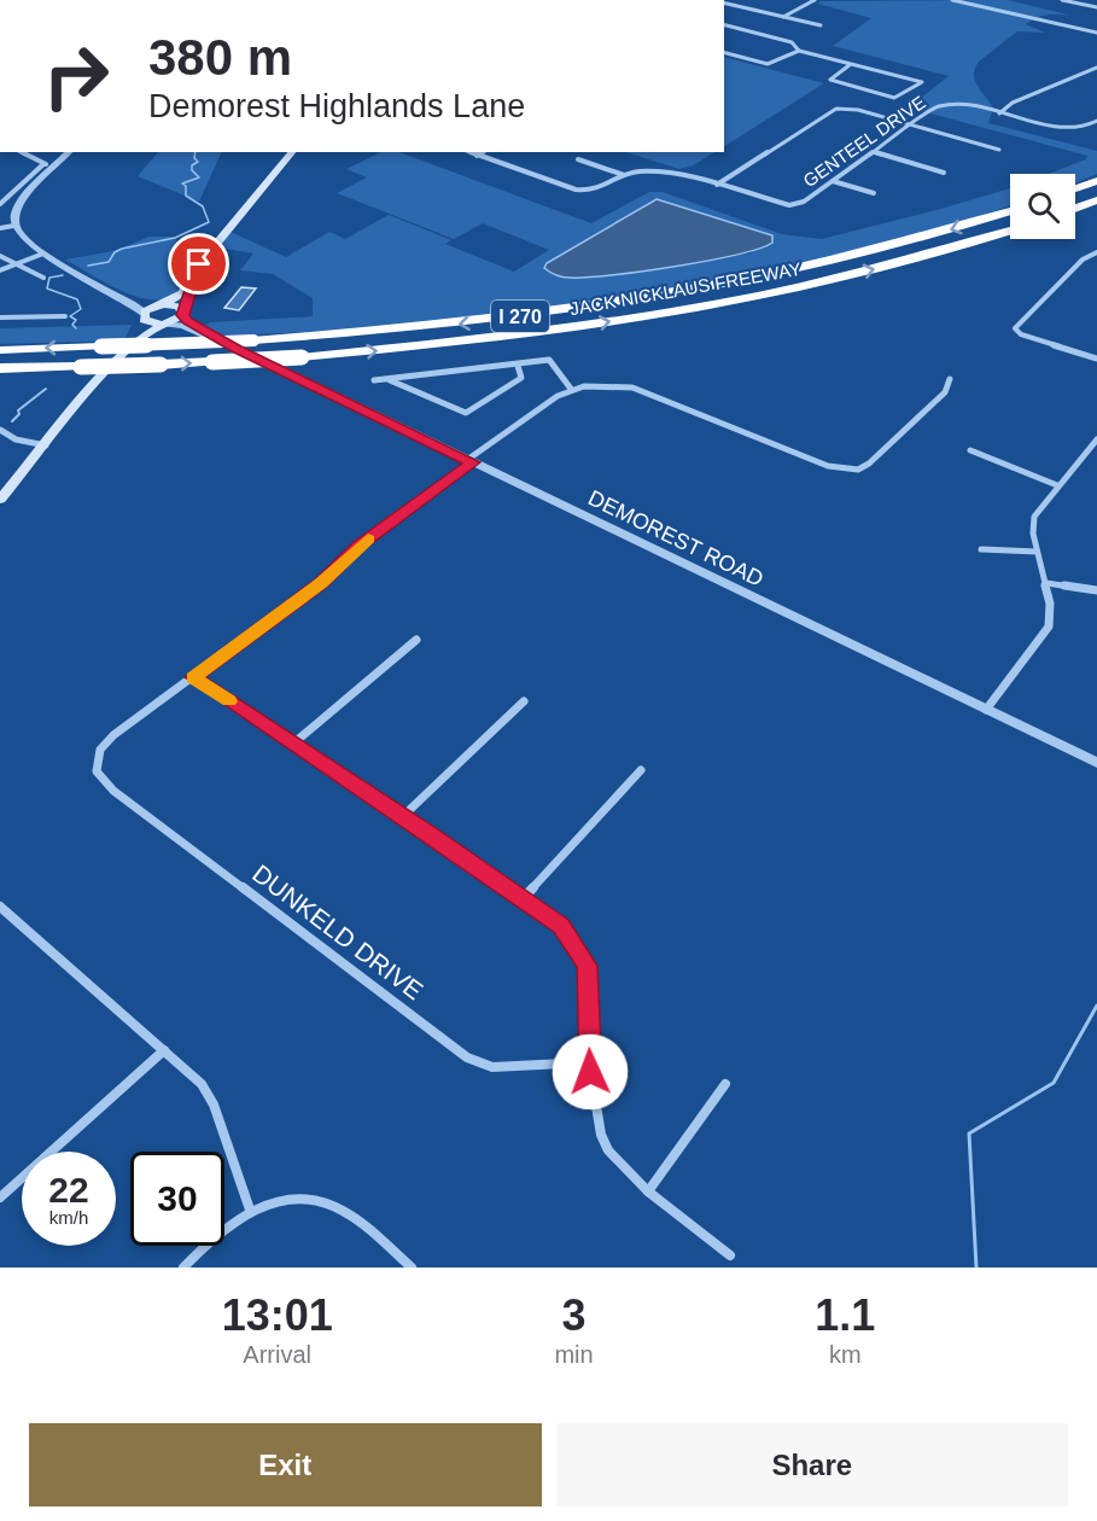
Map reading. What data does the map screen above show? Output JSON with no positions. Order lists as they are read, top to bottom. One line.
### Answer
{"streets":{"highway":["JACK NICKLAUS FREEWAY","I 270"],"street":["GENTEEL DRIVE","DEMOREST ROAD","DUNKELD DRIVE"]},"page":{"turn":["380 m","Demorest Highlands Lane"],"speed":"22 km/h","limit":"30","eta":["13:01","Arrival","3","min","1.1","km"],"buttons":["Exit","Share"]}}
